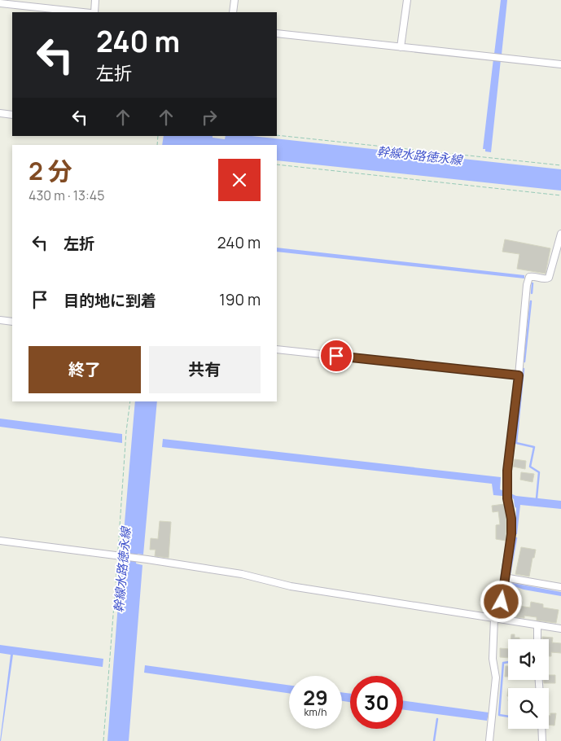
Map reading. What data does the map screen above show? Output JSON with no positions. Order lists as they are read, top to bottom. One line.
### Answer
{"water":["幹線水路徳永線"],"page":{"turn":["240 m","左折"],"heading":["2 分","430 m · 13:45"],"list":[{"name":"左折","value":"240 m"},{"name":"目的地に到着","value":"190 m"}],"buttons":["終了","共有"],"speed":"29 km/h","limit":"30"}}
